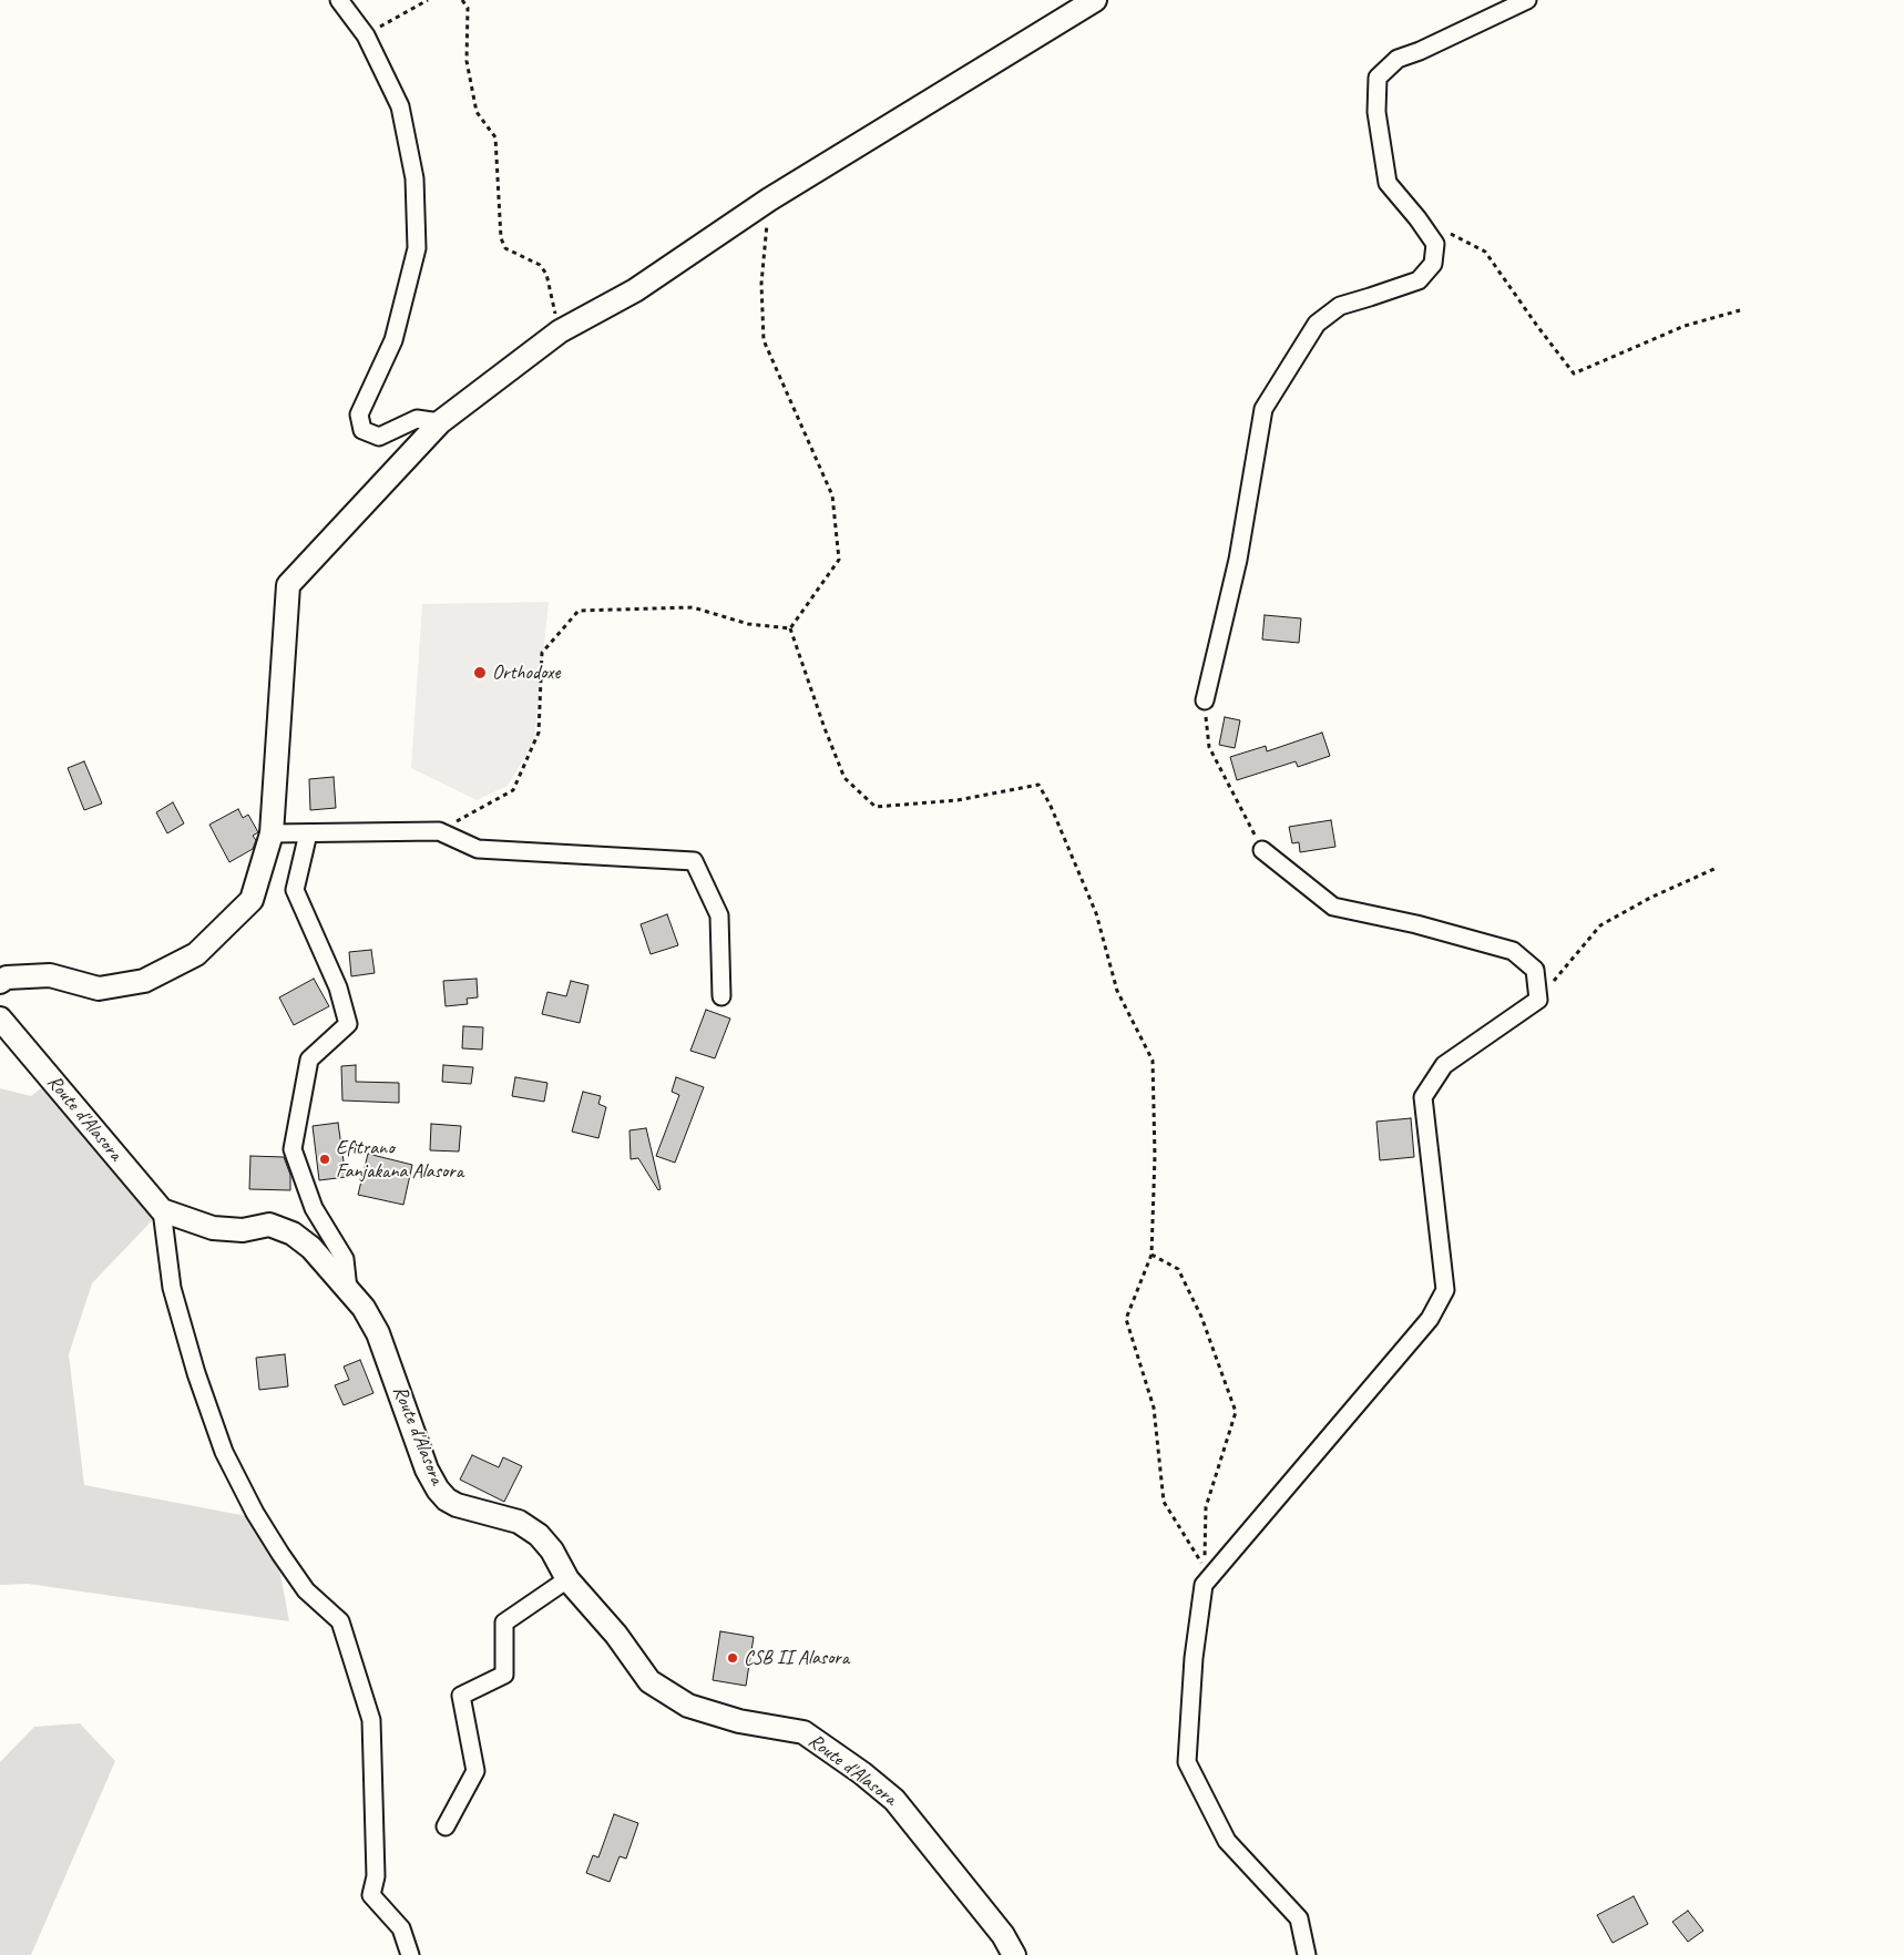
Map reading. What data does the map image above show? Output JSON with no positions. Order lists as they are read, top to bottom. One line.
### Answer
{"streets":{"street":["Route d'Alasora"]},"places":["Orthodoxe","Efitrano Fanjakana Alasora","CSB II Alasora"]}
